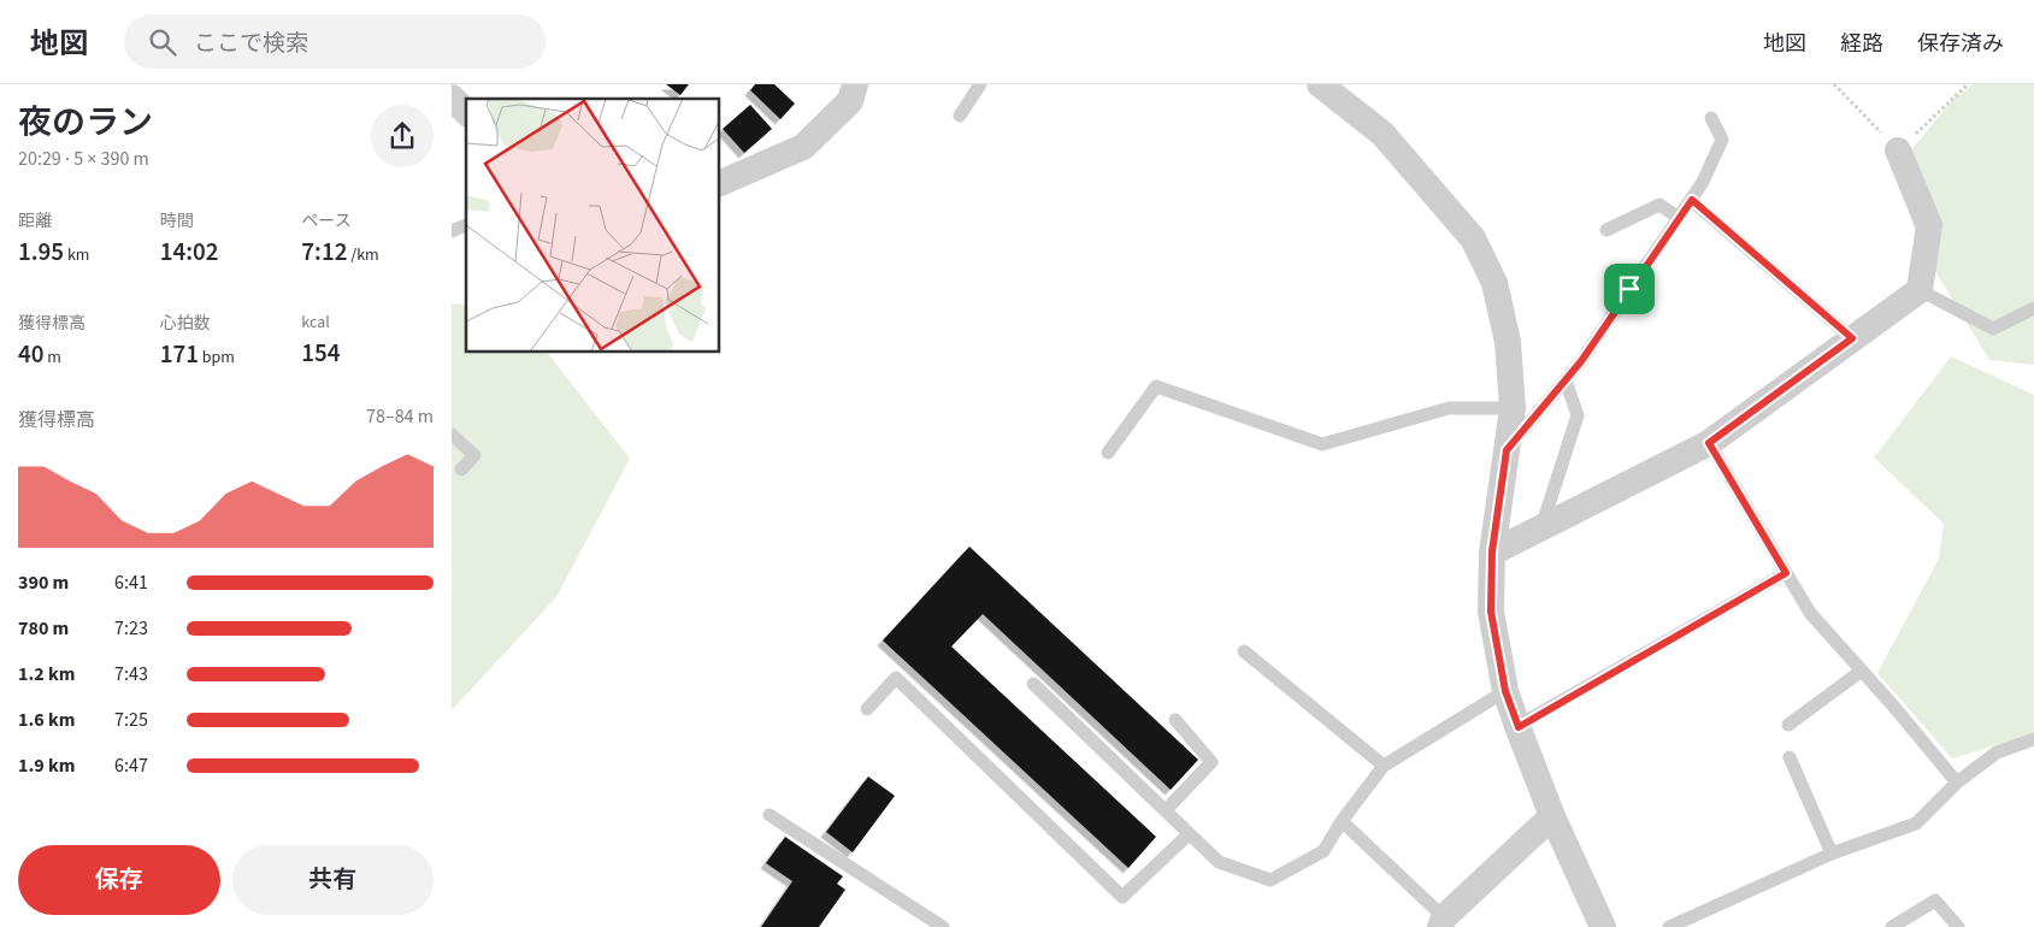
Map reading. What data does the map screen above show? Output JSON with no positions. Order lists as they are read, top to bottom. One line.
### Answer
{"page":{"header":"地図","search":"ここで検索","nav":["地図","経路","保存済み"],"heading":["夜のラン","20:29 · 5 × 390 m"],"stats":[["距離","1.95 km"],["時間","14:02"],["ペース","7:12 /km"],["獲得標高","40 m"],["心拍数","171 bpm"],["kcal","154"]],"chart":["獲得標高","78–84 m"],"list":[{"name":"390 m","note":"6:41"},{"name":"780 m","note":"7:23"},{"name":"1.2 km","note":"7:43"},{"name":"1.6 km","note":"7:25"},{"name":"1.9 km","note":"6:47"}],"buttons":["保存","共有"]}}
